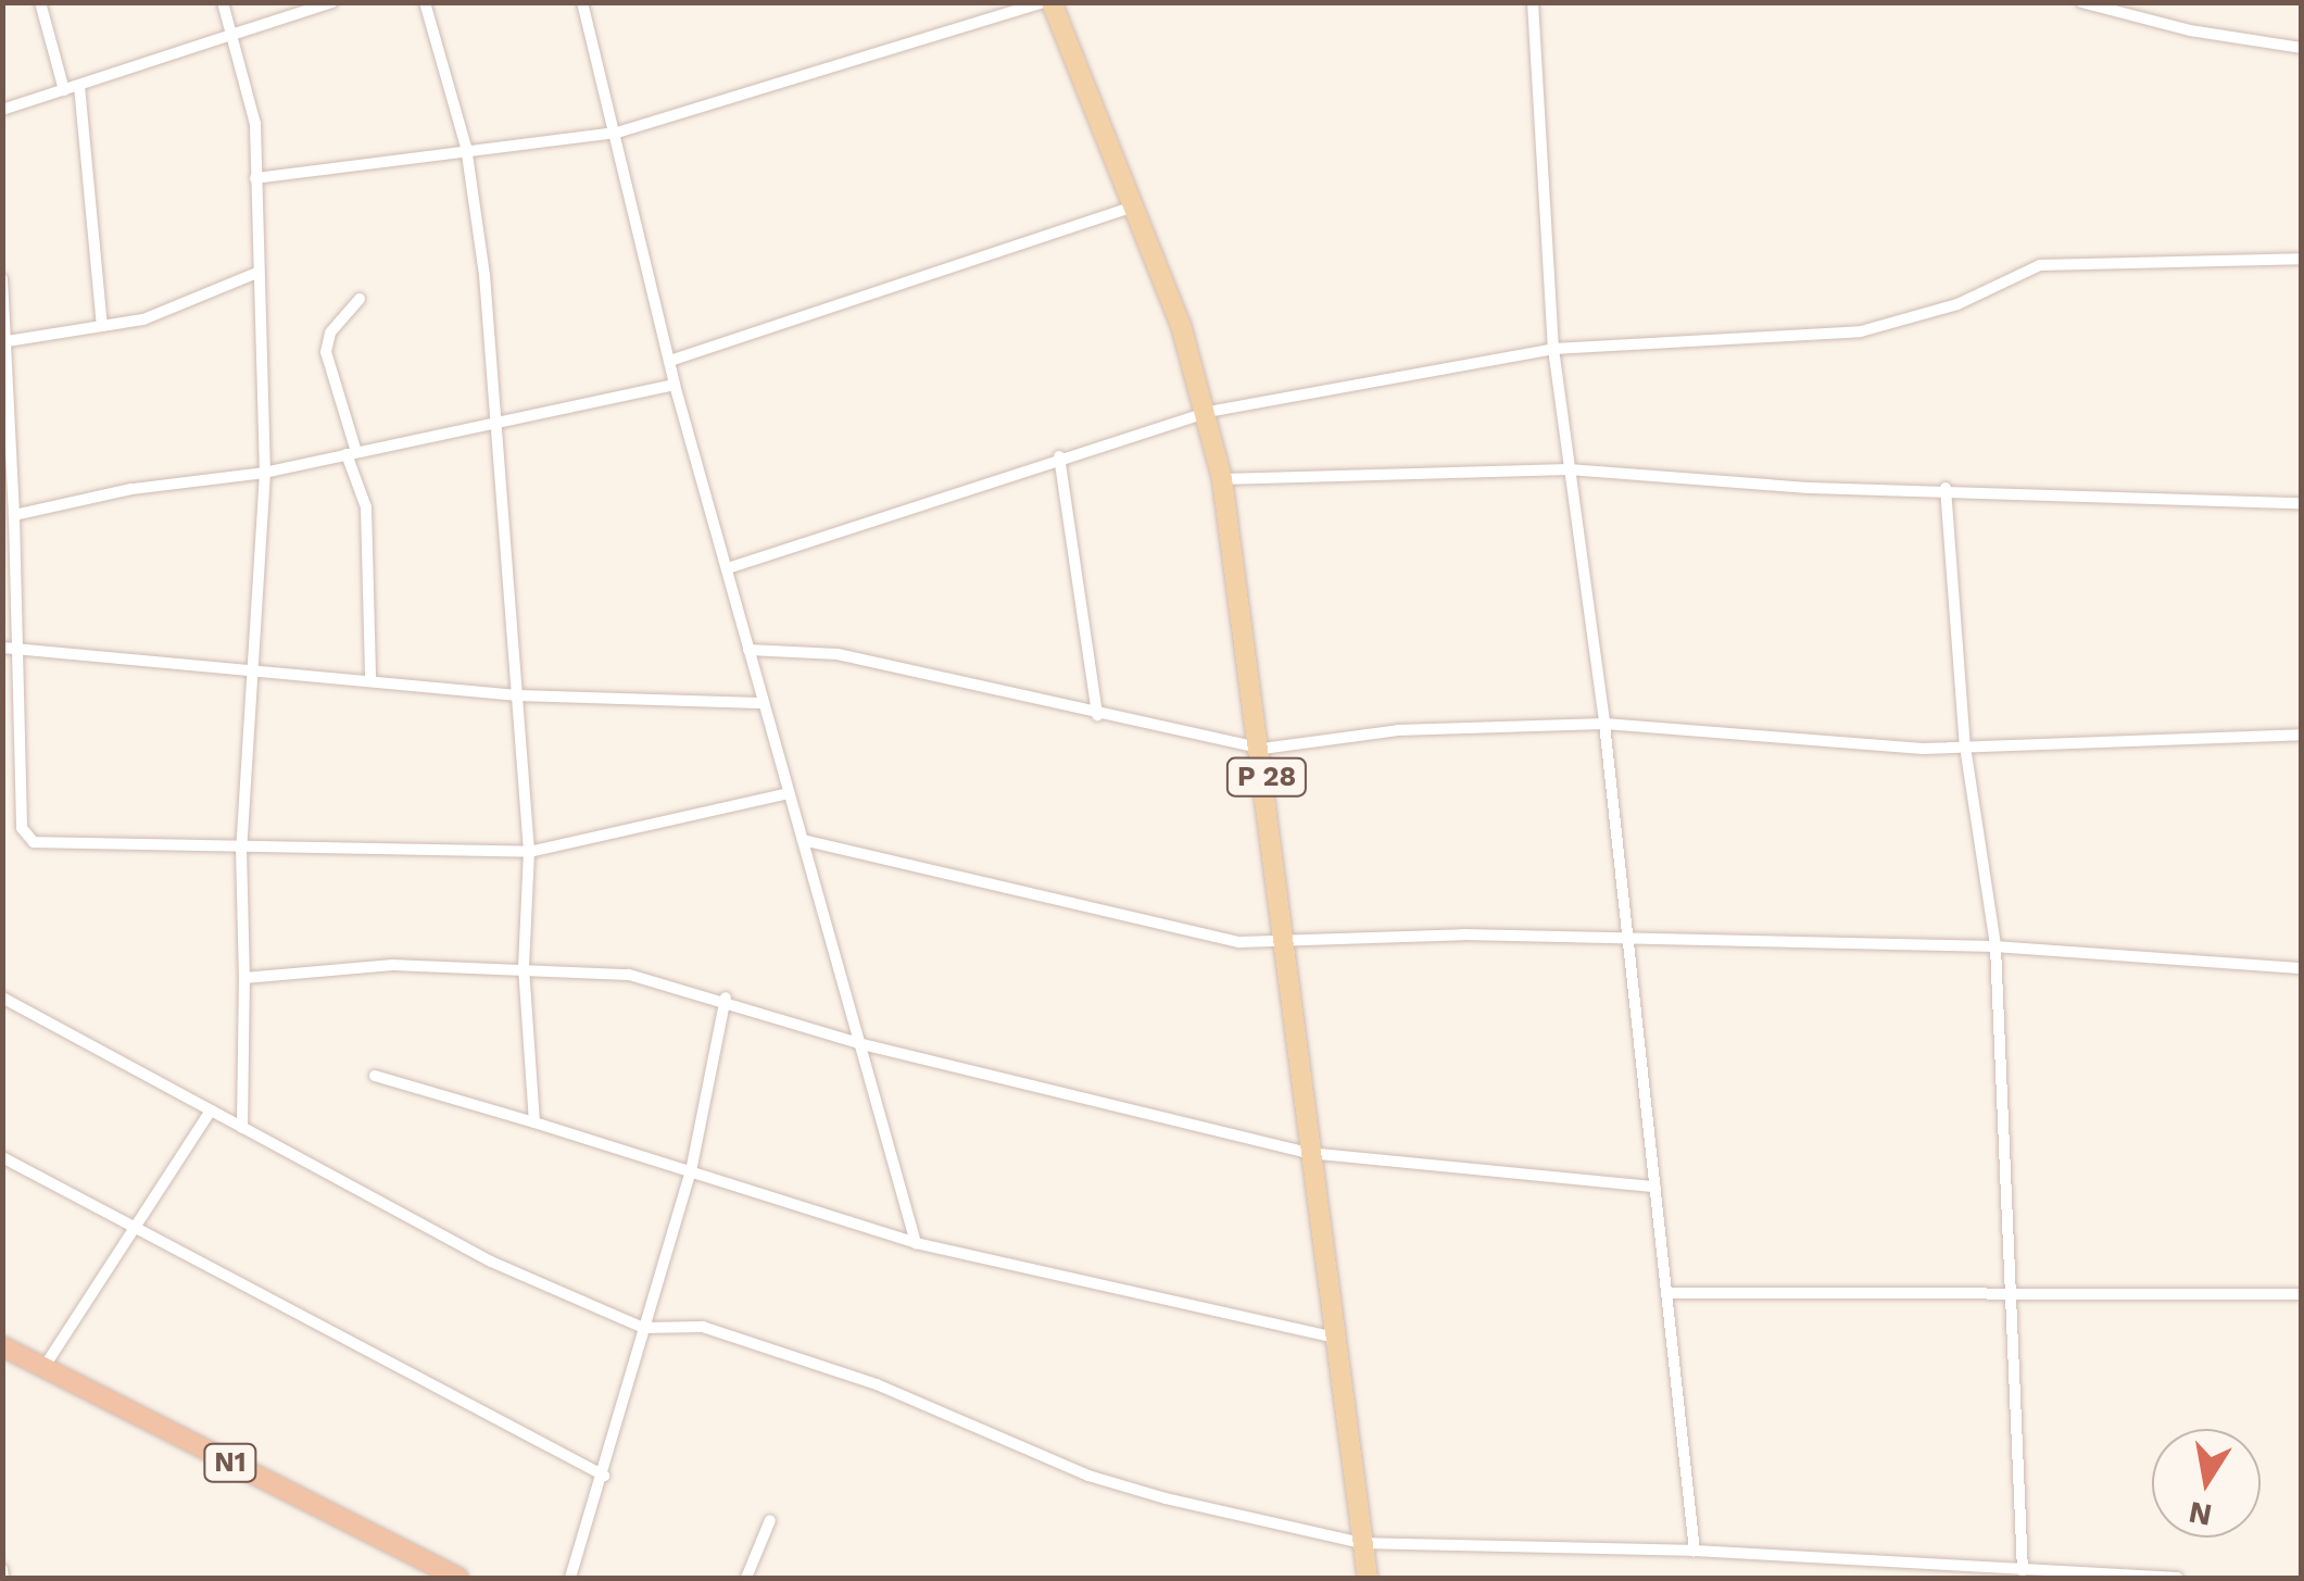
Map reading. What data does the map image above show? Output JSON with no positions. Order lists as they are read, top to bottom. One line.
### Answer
{"streets":{"highway":["N1"],"main road":["P 28"]},"north":"bottom"}
